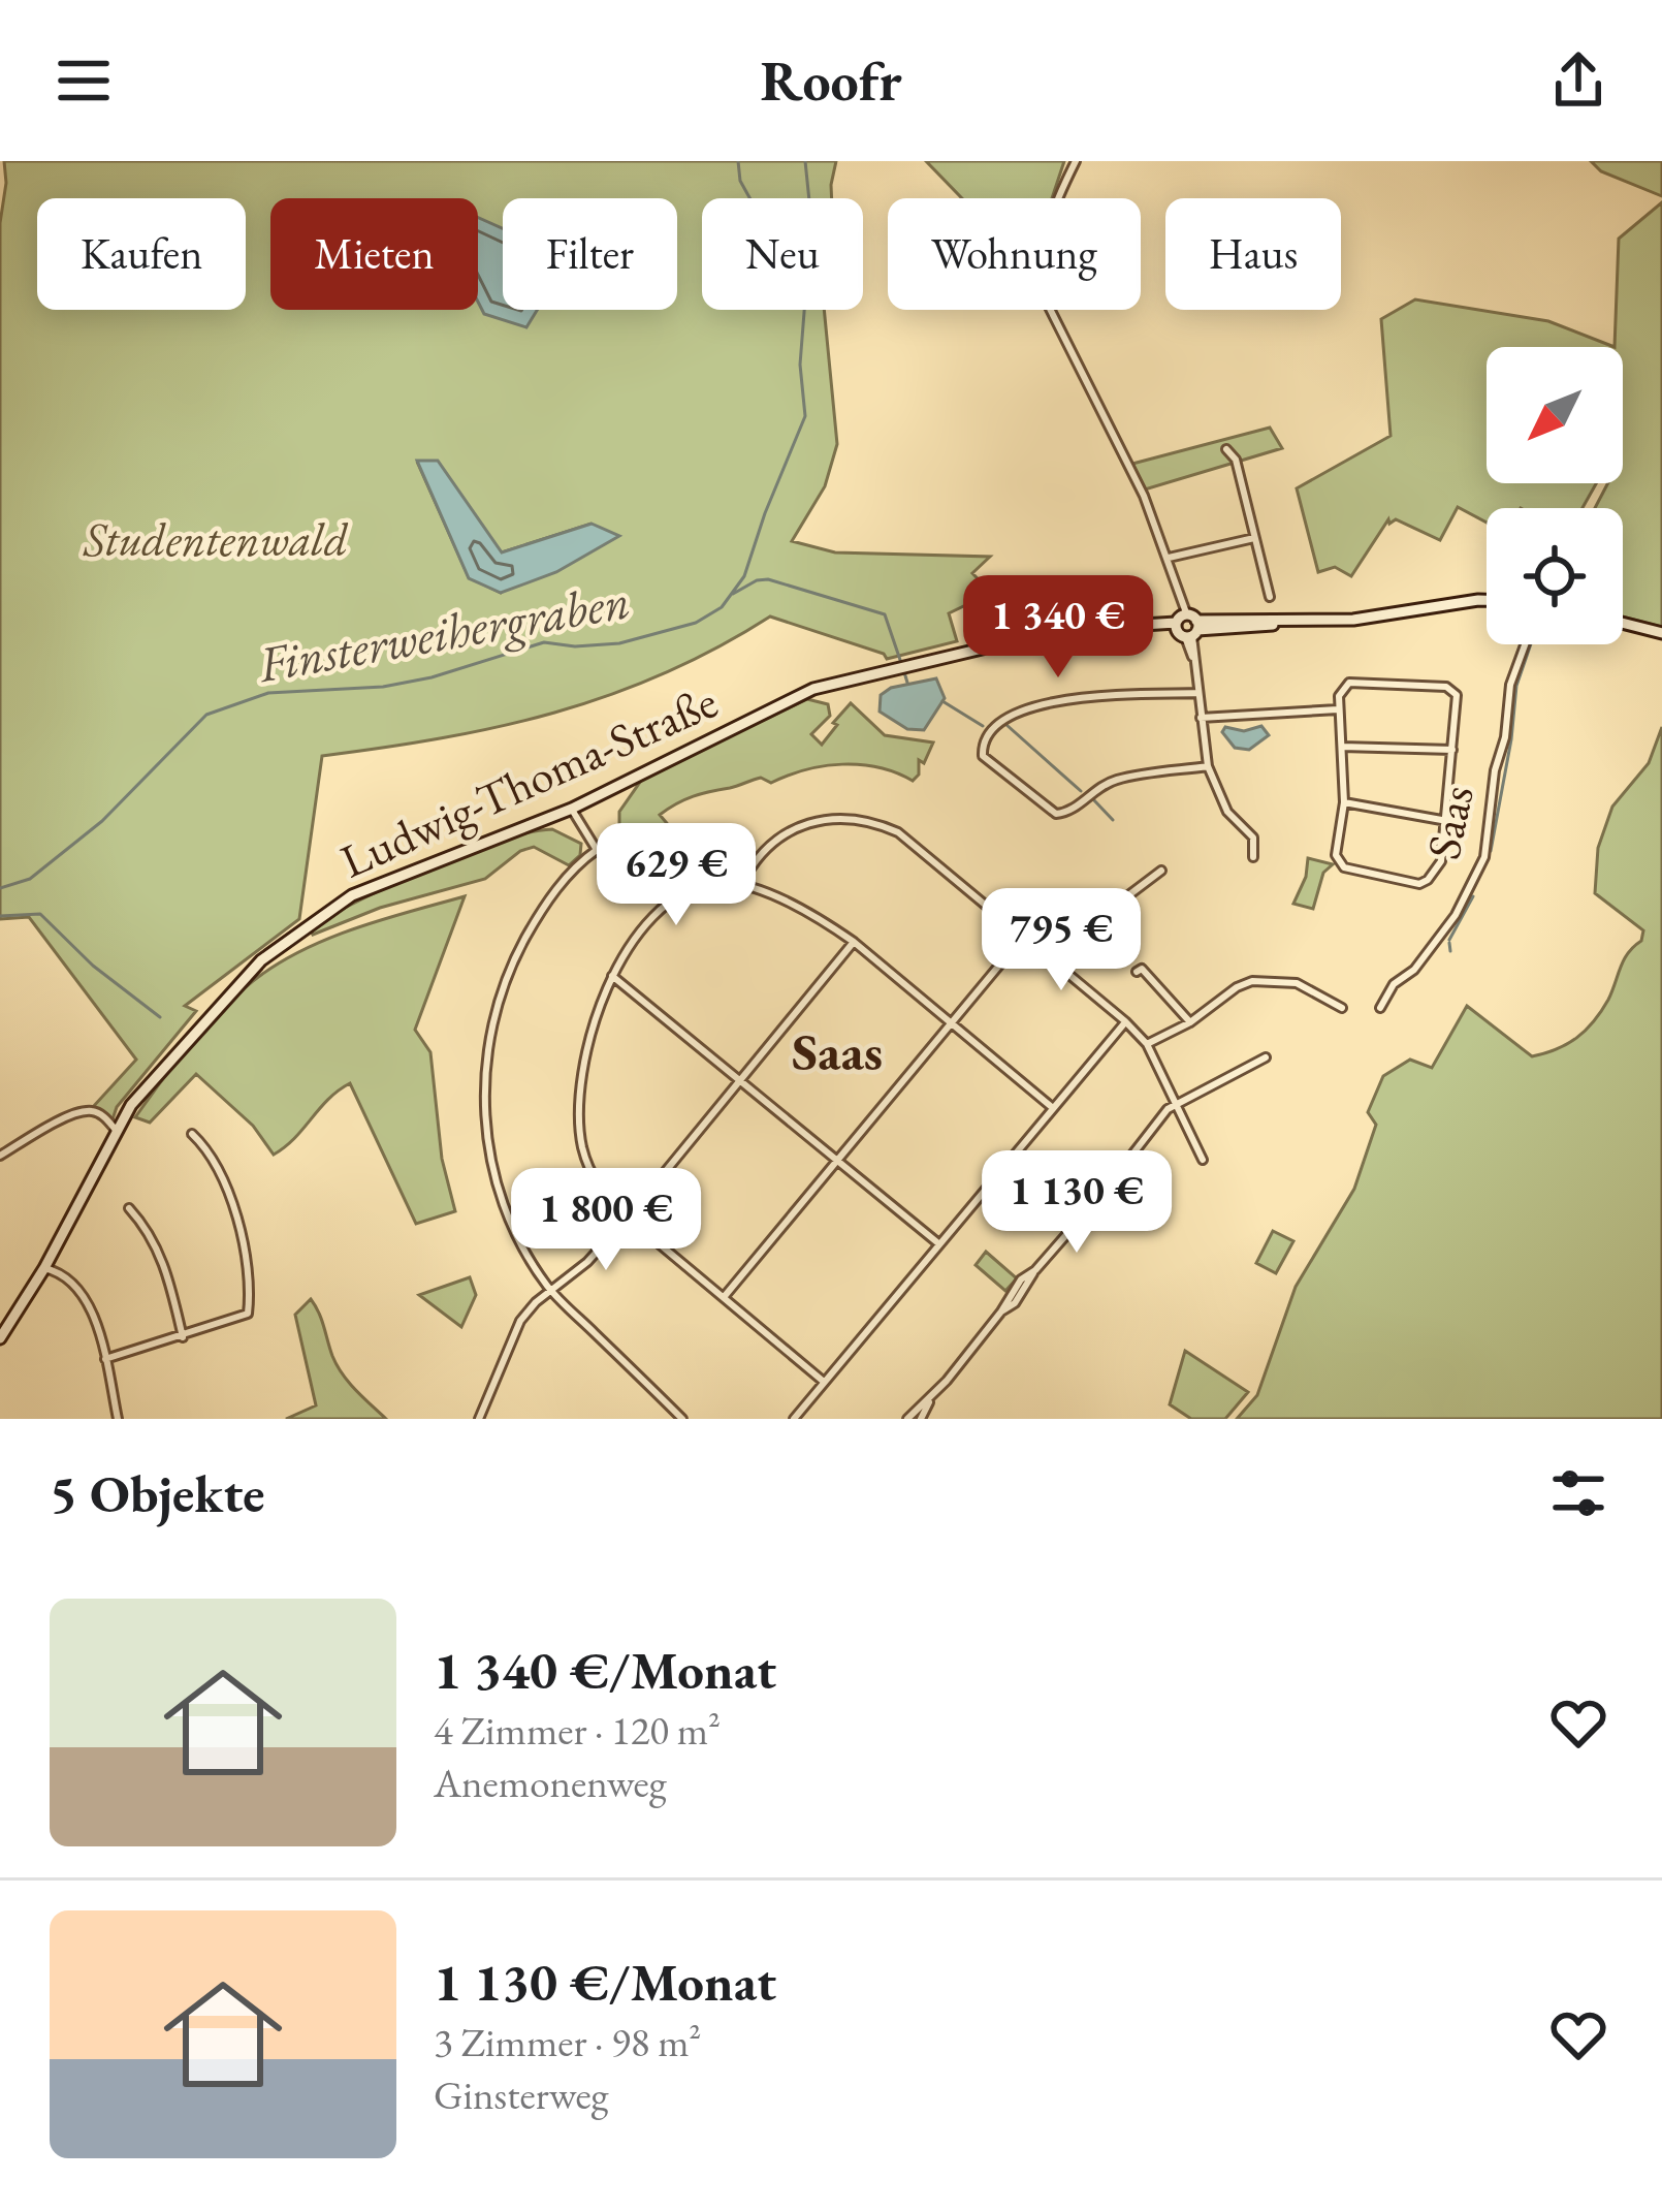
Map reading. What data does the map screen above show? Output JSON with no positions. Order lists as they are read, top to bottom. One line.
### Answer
{"streets":{"street":["Ludwig-Thoma-Straße","Saas"]},"districts":["Saas"],"water":["Finsterweihergraben"],"parks":["Studentenwald"],"north":"bottom left","page":{"header":"Roofr","chip":["Kaufen","Mieten","Filter","Neu","Wohnung","Haus"],"price":["1 340 €","629 €","795 €","1 130 €","1 800 €"],"heading":"5 Objekte","list":[{"name":"1 340 €/Monat","note":"4 Zimmer · 120 m² · Anemonenweg"},{"name":"1 130 €/Monat","note":"3 Zimmer · 98 m² · Ginsterweg"}]}}
